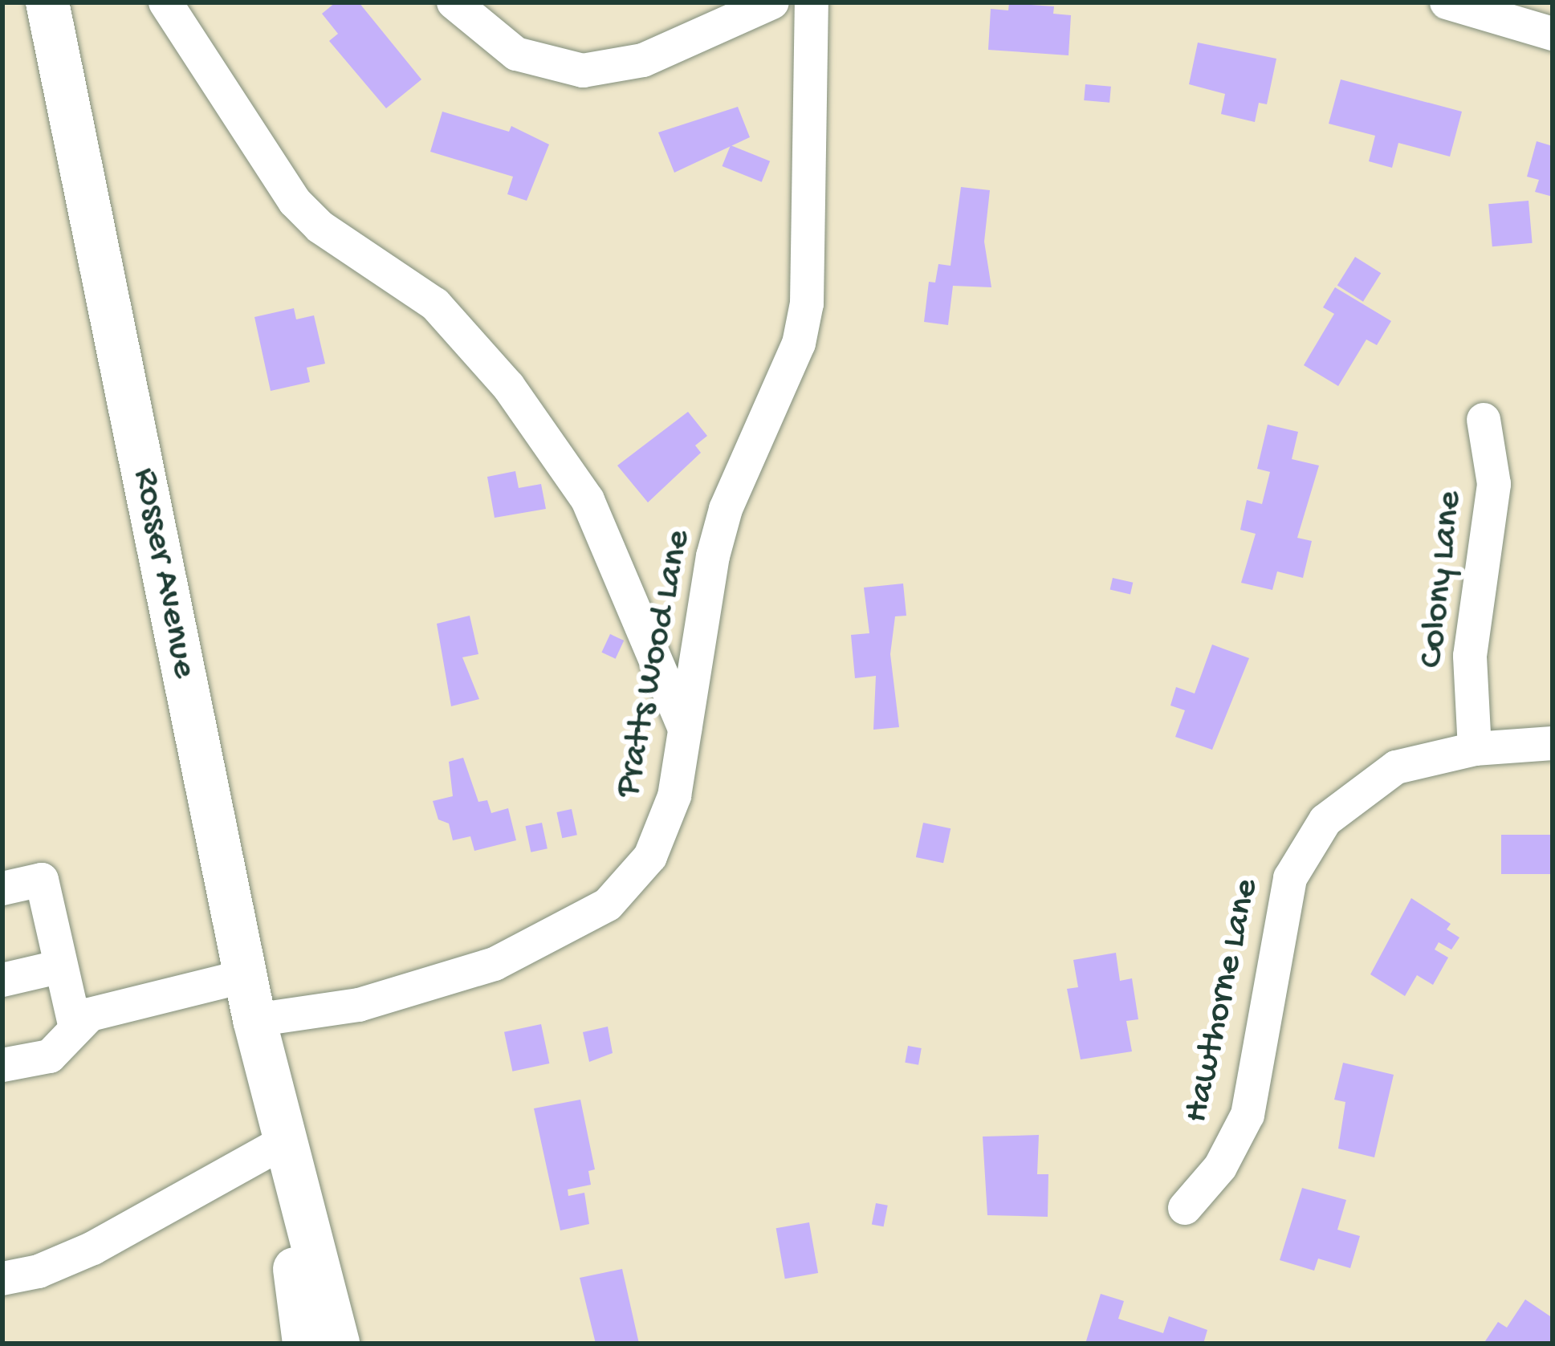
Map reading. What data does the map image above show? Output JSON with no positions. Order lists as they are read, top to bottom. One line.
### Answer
{"streets":{"main road":["Rosser Avenue"],"street":["Colony Lane","Pratts Wood Lane","Hawthorne Lane"]},"crossings":[["Rosser Avenue","Pratts Wood Lane"],["Colony Lane","Hawthorne Lane"]]}
